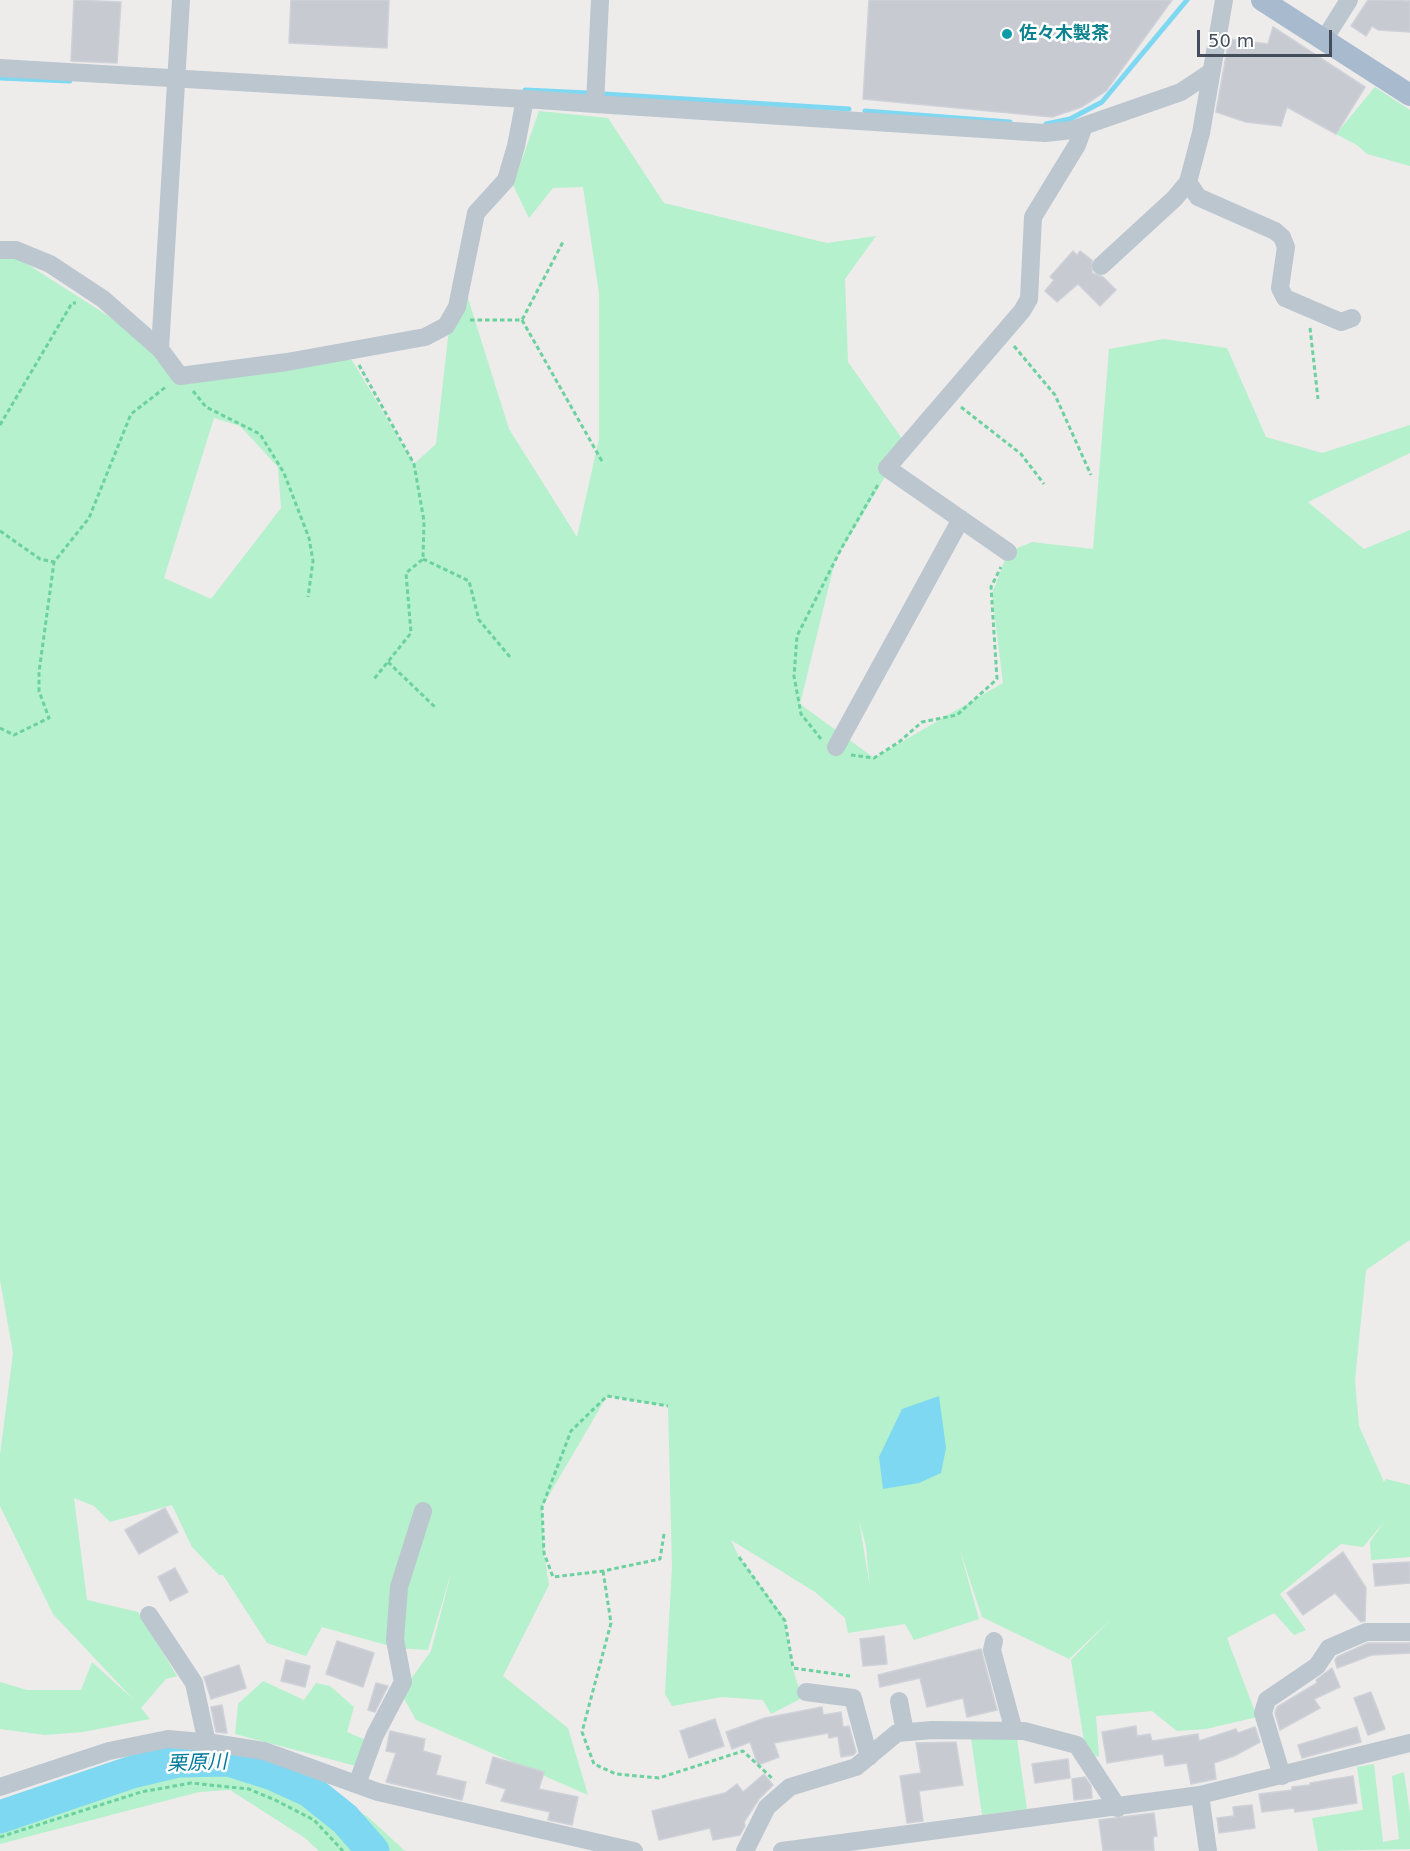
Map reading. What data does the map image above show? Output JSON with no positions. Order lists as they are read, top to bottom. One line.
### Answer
{"water":["栗原川"],"places":["佐々木製茶"],"scale_bar":"50 m"}
